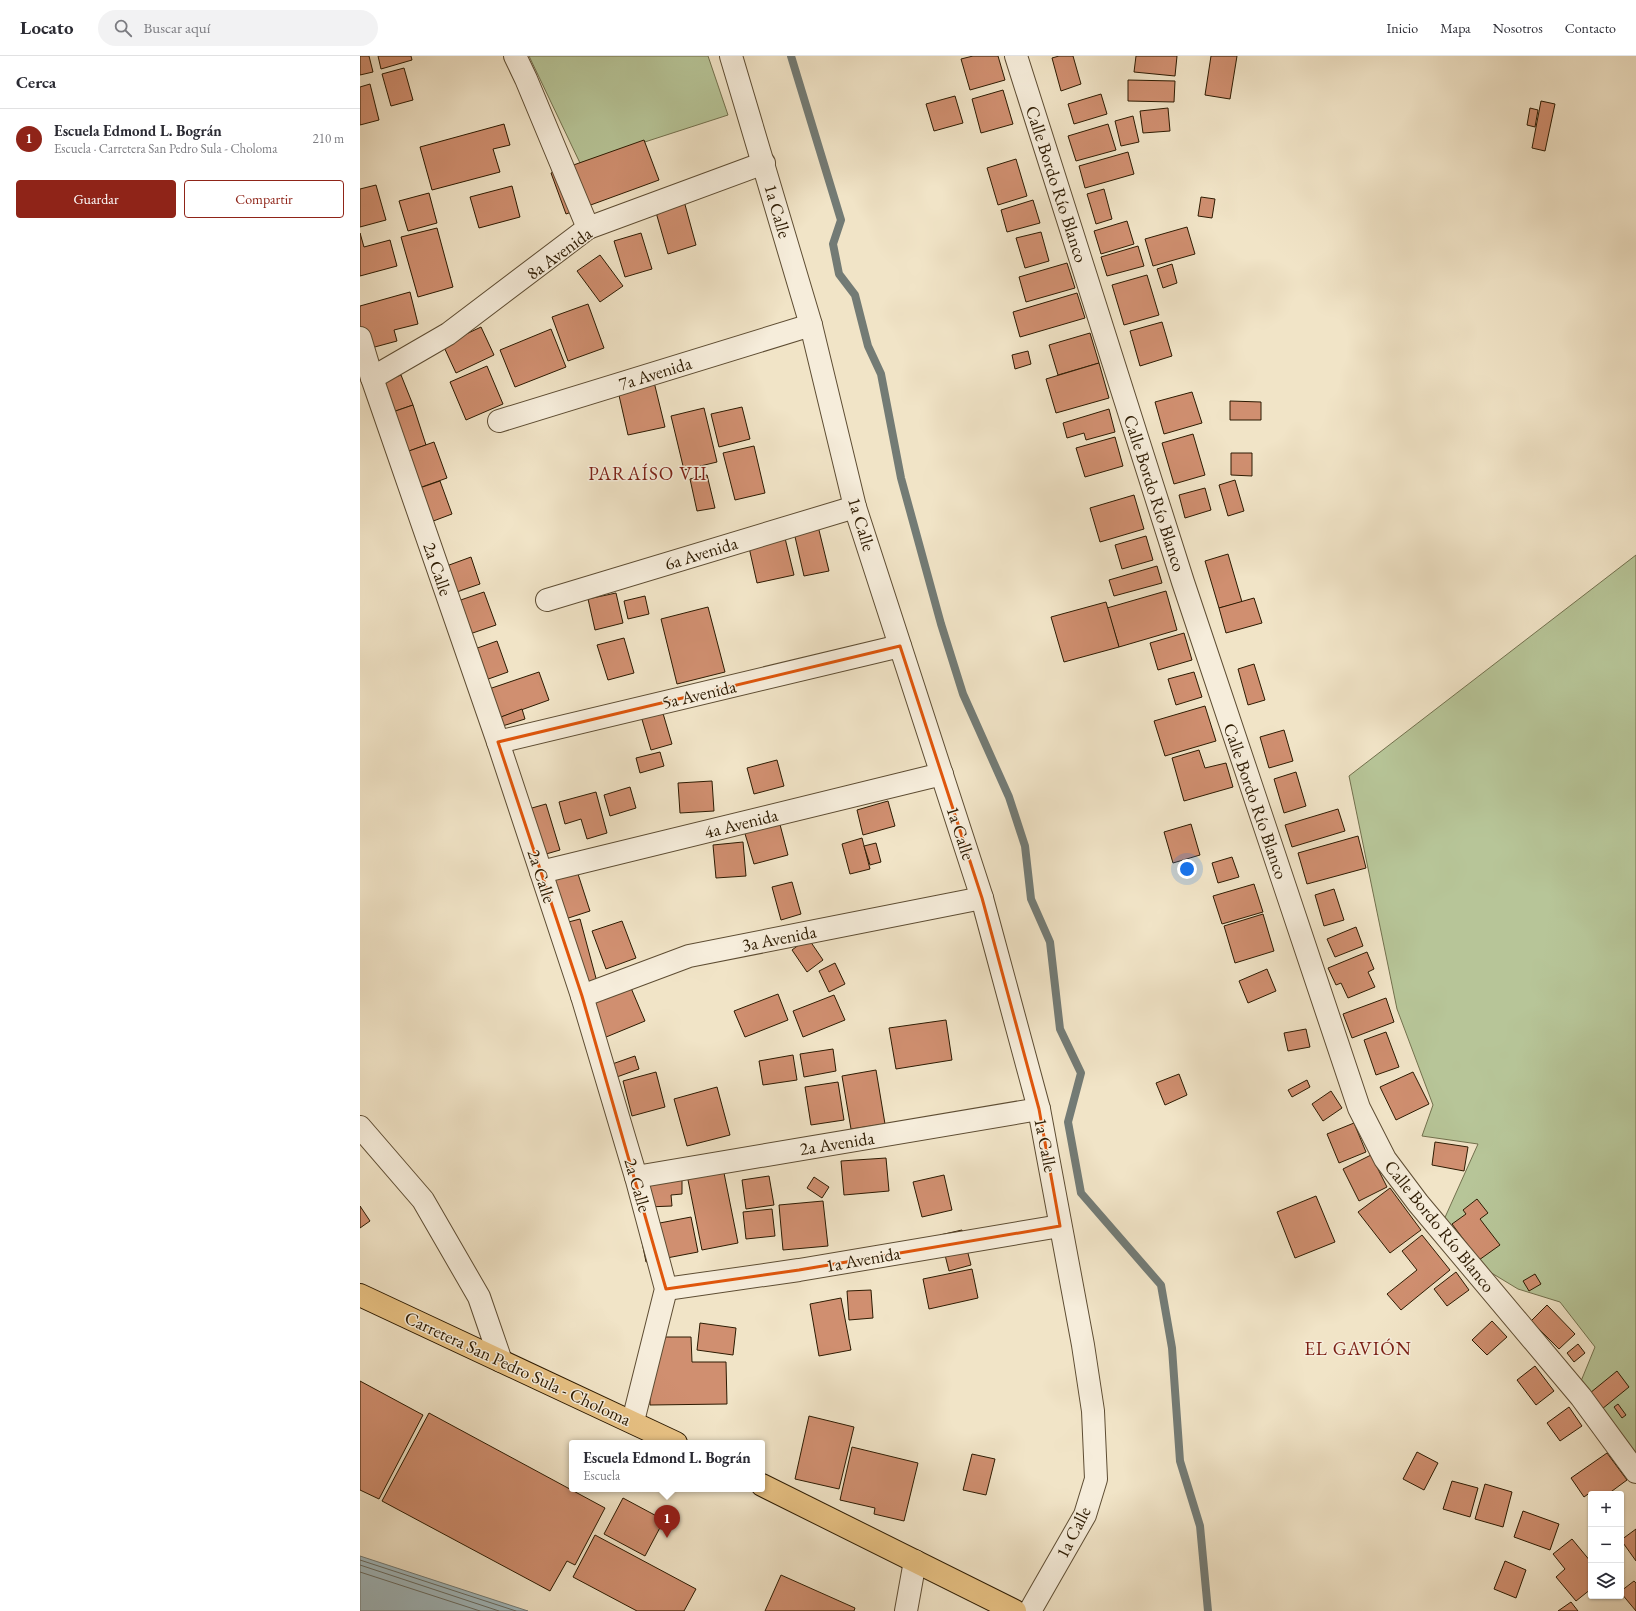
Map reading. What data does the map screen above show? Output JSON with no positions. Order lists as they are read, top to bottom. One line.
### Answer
{"streets":{"main road":["Carretera San Pedro Sula - Choloma"],"street":["Calle Bordo Río Blanco","1a Calle","8a Avenida","7a Avenida","6a Avenida","2a Calle","5a Avenida","4a Avenida","3a Avenida","2a Avenida","1a Avenida"]},"crossings":[["1a Calle","8a Avenida"],["1a Calle","7a Avenida"],["1a Calle","6a Avenida"],["1a Calle","5a Avenida"],["1a Calle","4a Avenida"],["1a Calle","3a Avenida"],["1a Calle","2a Avenida"],["1a Calle","1a Avenida"],["8a Avenida","2a Calle"],["2a Calle","5a Avenida"],["2a Calle","4a Avenida"],["2a Calle","3a Avenida"],["2a Calle","2a Avenida"],["2a Calle","1a Avenida"],["2a Calle","Carretera San Pedro Sula - Choloma"]],"districts":["PARAÍSO VII","EL GAVIÓN"],"page":{"header":"Locato","search":"Buscar aquí","nav":["Inicio","Mapa","Nosotros","Contacto"],"heading":"Cerca","list":[{"mark":"1","name":"Escuela Edmond L. Bográn","note":"Escuela · Carretera San Pedro Sula - Choloma","value":"210 m"}],"buttons":["Guardar","Compartir"],"popup":["Escuela Edmond L. Bográn","Escuela"],"map_buttons":["+","−"],"pins":"1"}}
